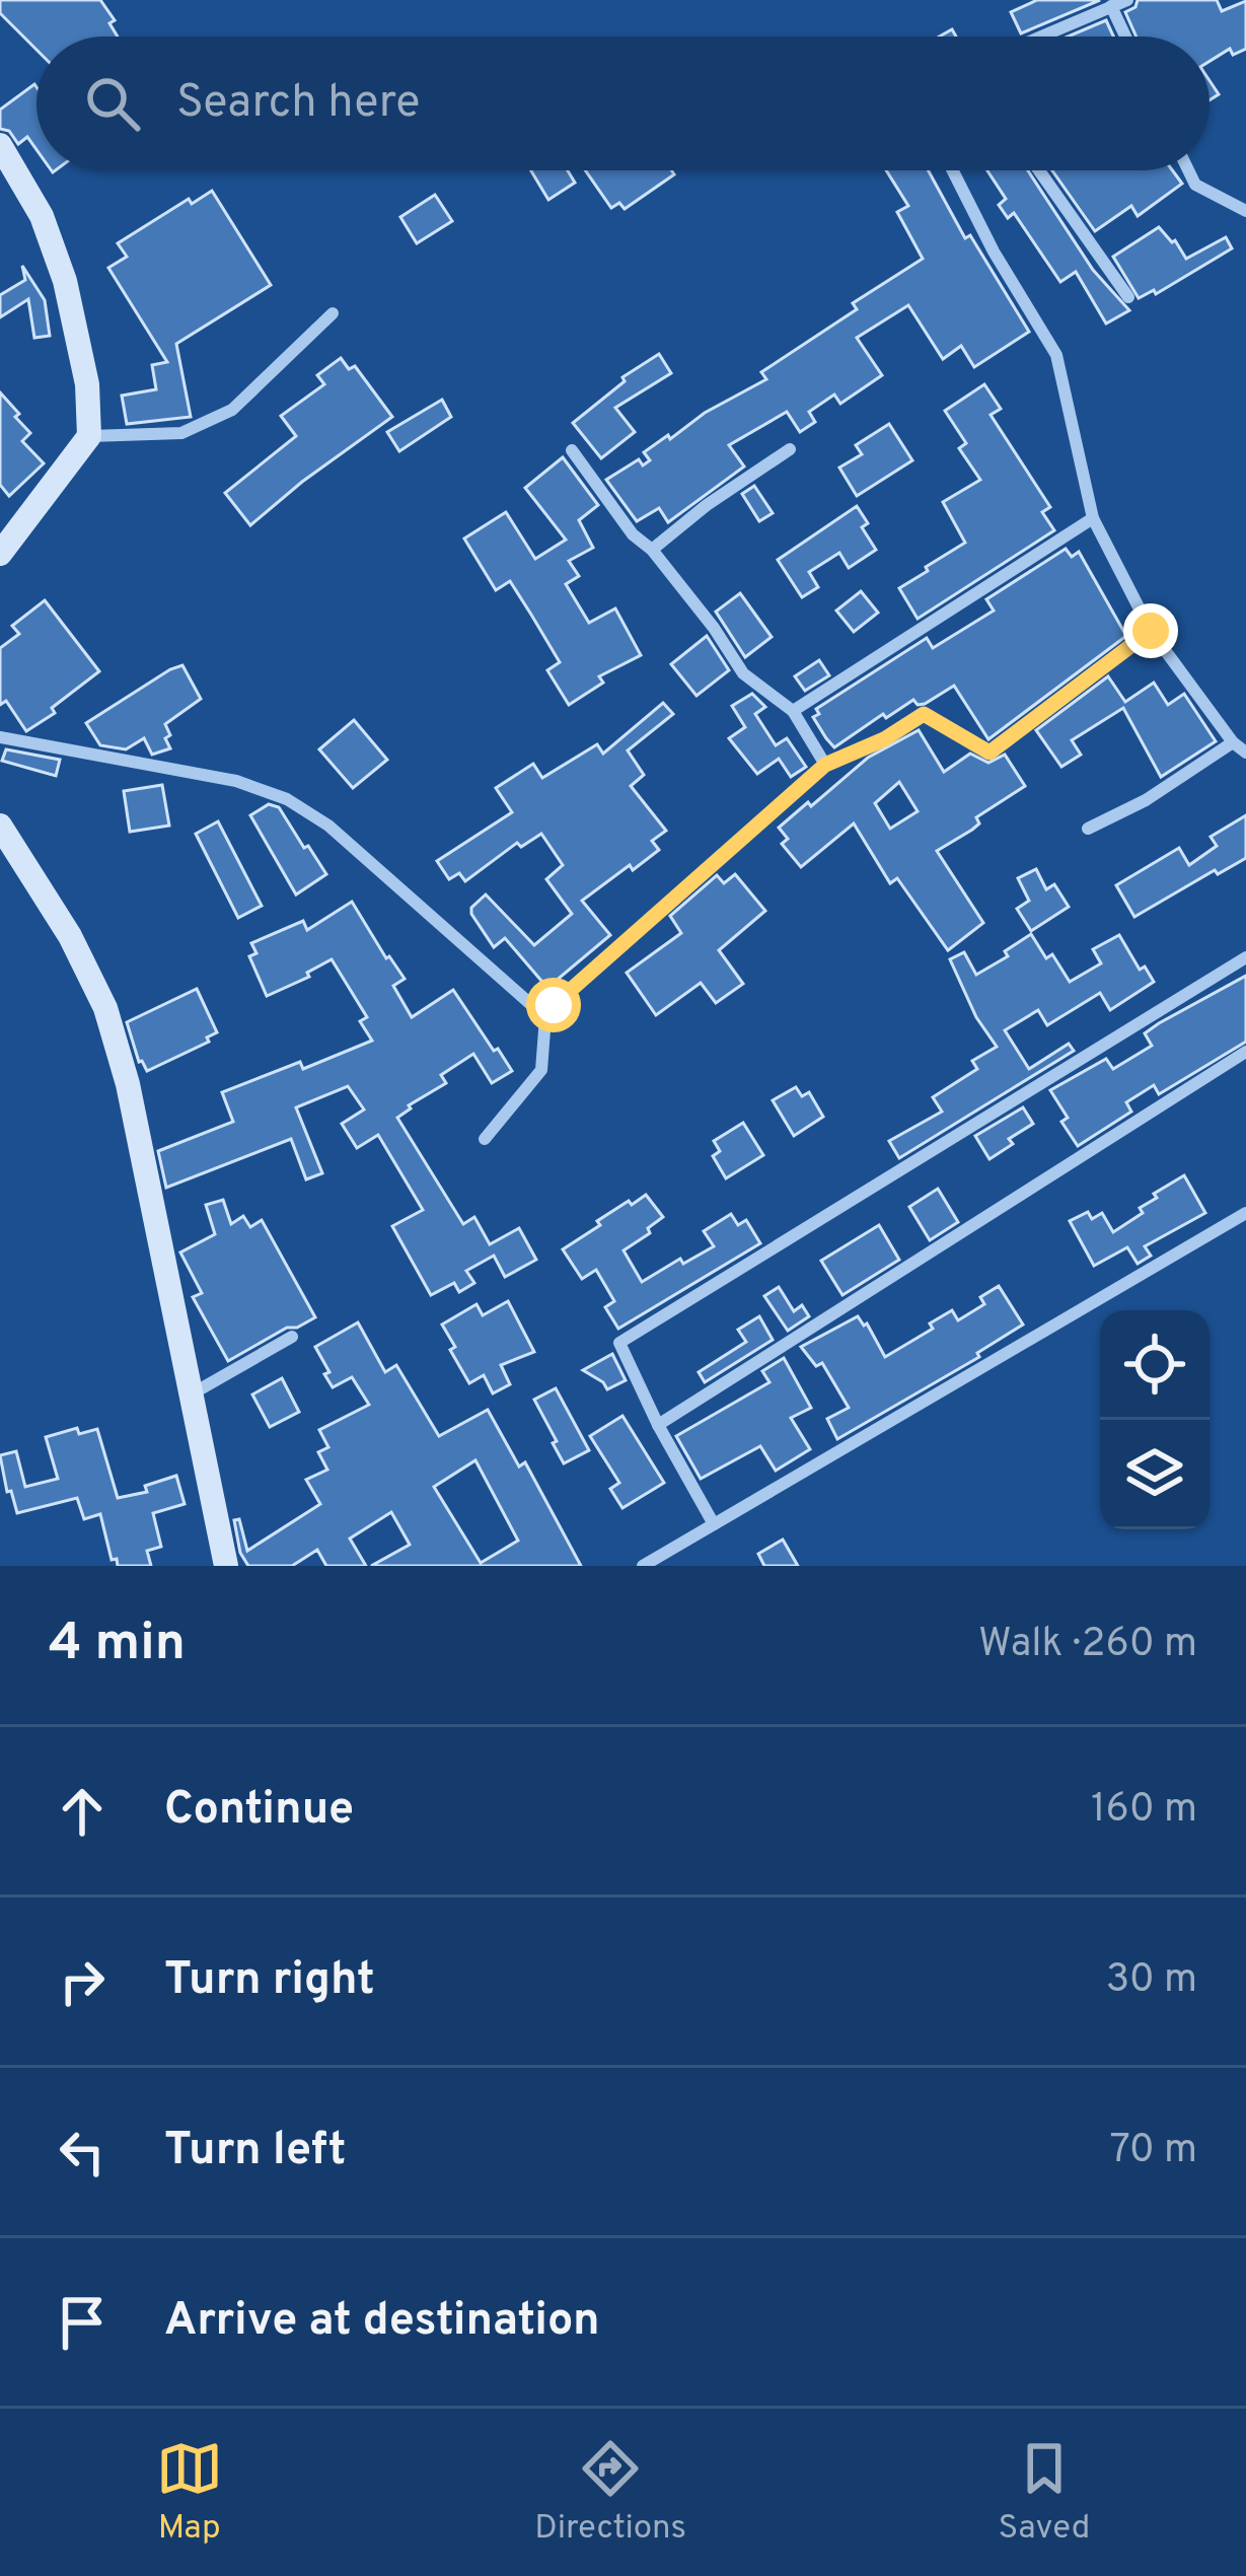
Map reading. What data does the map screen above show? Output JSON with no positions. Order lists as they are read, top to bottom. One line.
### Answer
{"page":{"search":"Search here","heading":["4 min","Walk · 260 m"],"list":[["Continue","160 m"],["Turn right","30 m"],["Turn left","70 m"],"Arrive at destination"],"nav":["Map","Directions","Saved"]}}
